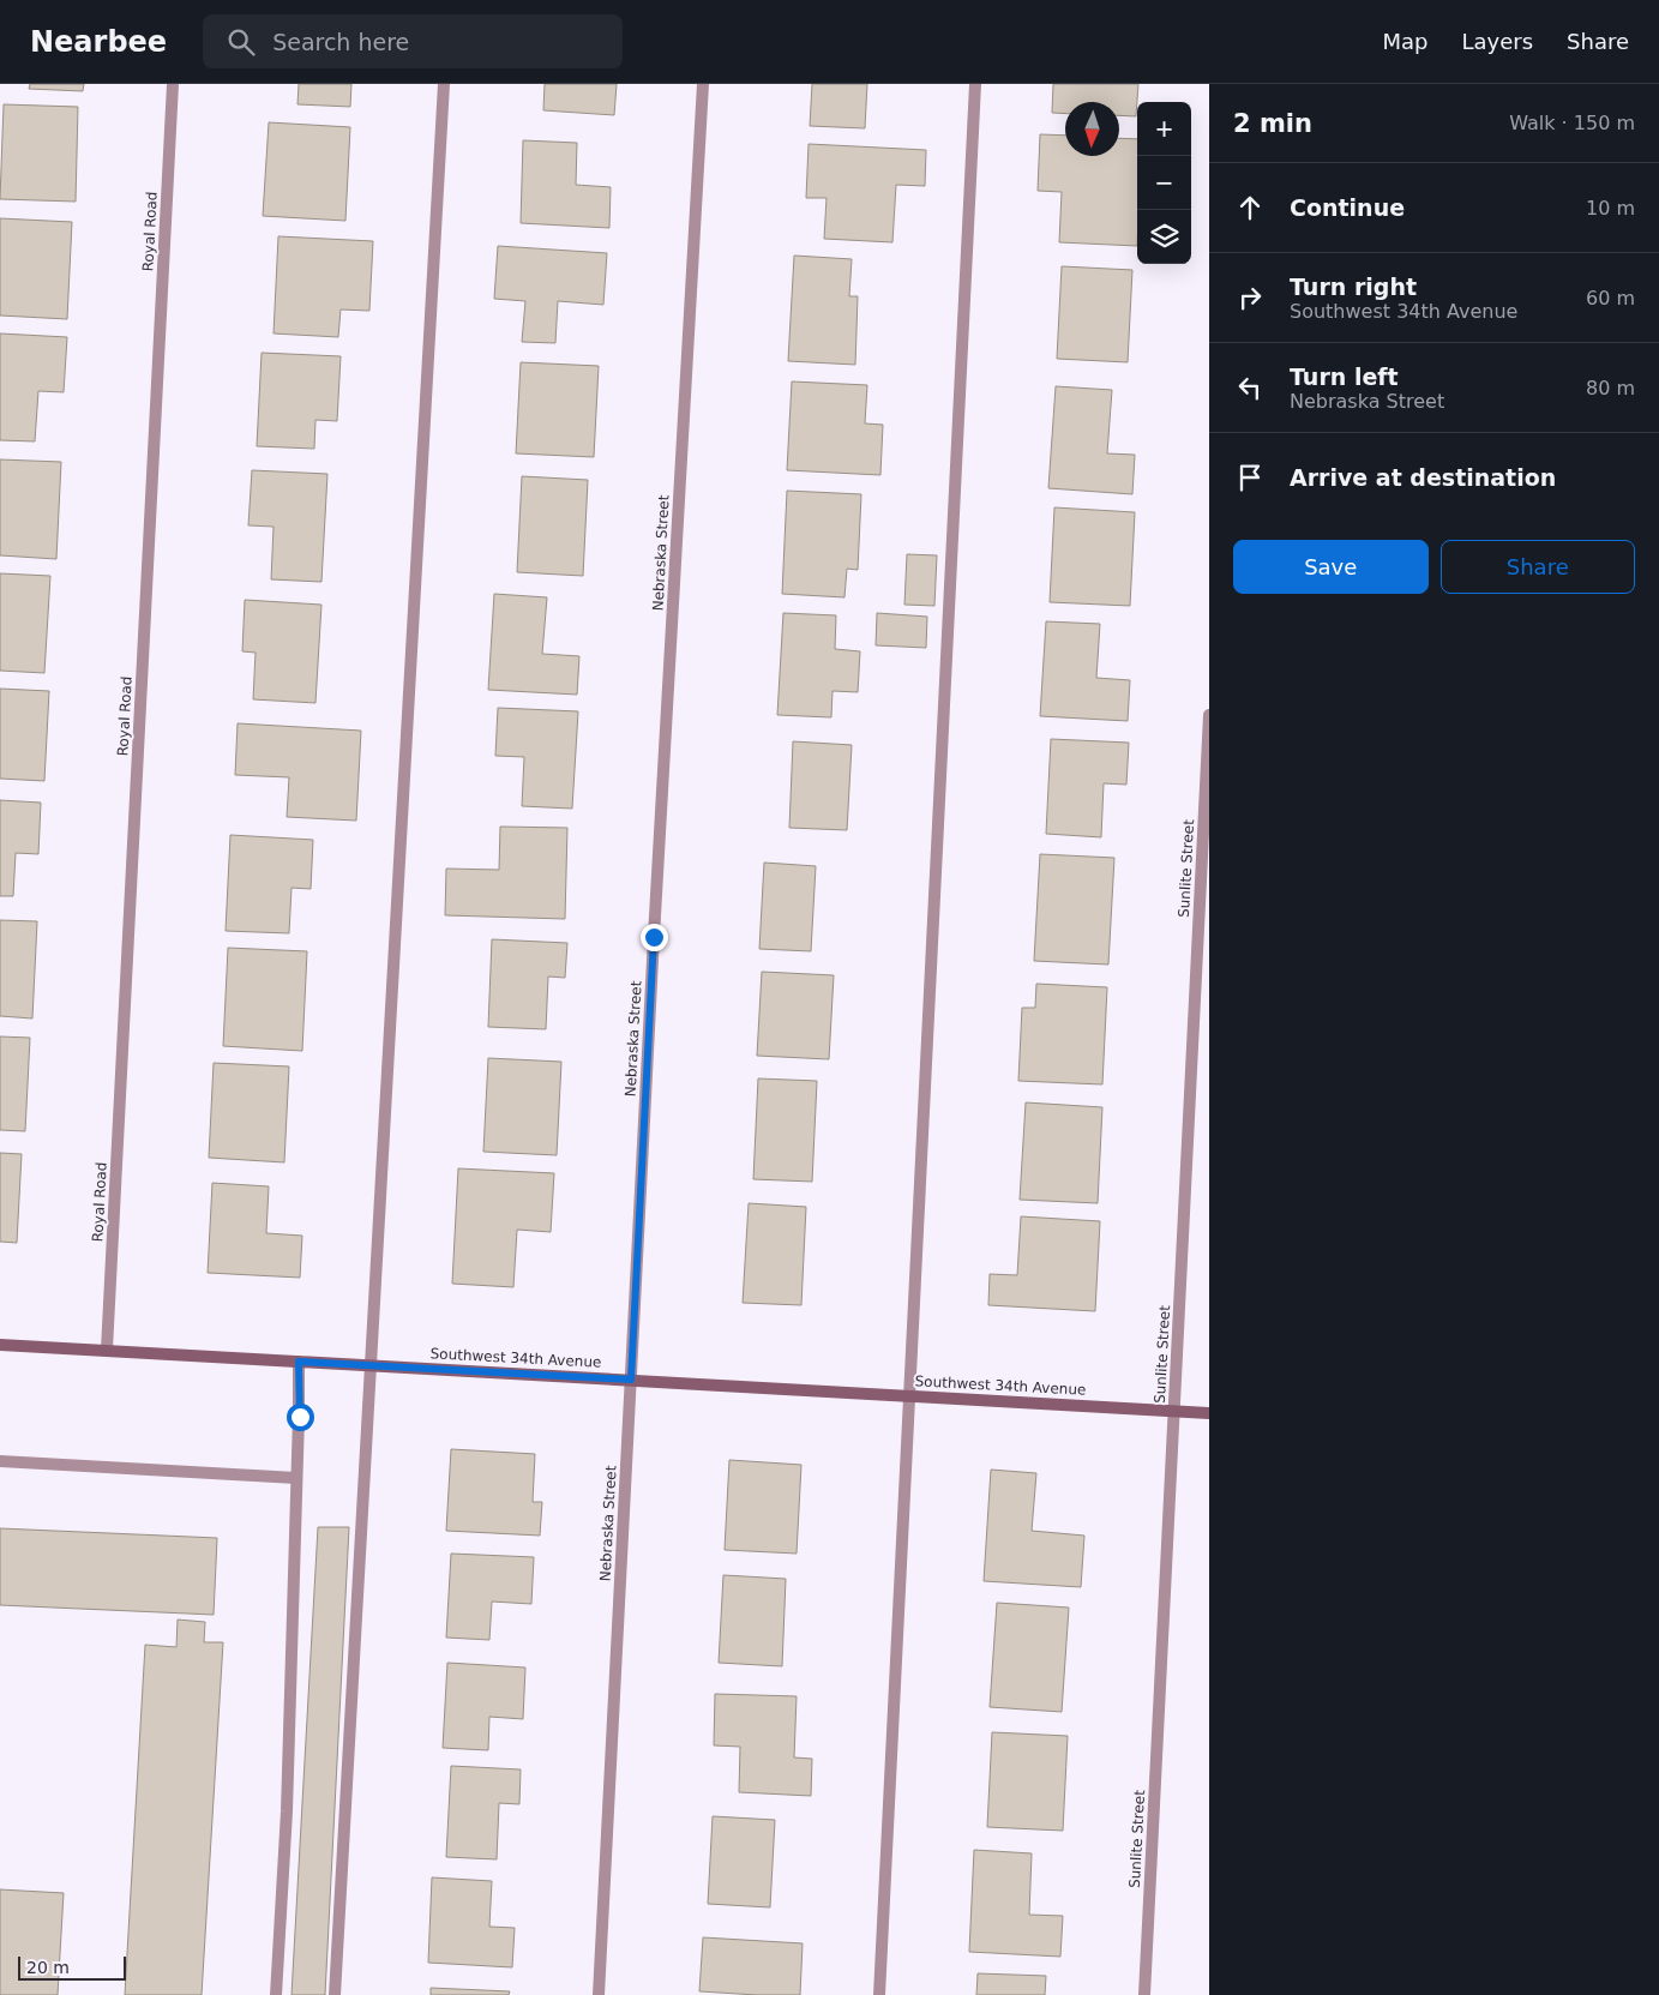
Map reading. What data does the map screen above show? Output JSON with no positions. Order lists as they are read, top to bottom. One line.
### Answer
{"streets":{"main road":["Southwest 34th Avenue"],"street":["Royal Road","Nebraska Street","Sunlite Street"]},"crossings":[["Royal Road","Southwest 34th Avenue"],["Nebraska Street","Southwest 34th Avenue"],["Sunlite Street","Southwest 34th Avenue"]],"scale_bar":"20 m","north":"bottom","page":{"header":"Nearbee","search":"Search here","nav":["Map","Layers","Share"],"heading":["2 min","Walk · 150 m"],"map_buttons":["+","−"],"list":[["Continue","10 m"],["Turn right","Southwest 34th Avenue","60 m"],["Turn left","Nebraska Street","80 m"],"Arrive at destination"],"buttons":["Save","Share"],"scale":"20 m"}}
